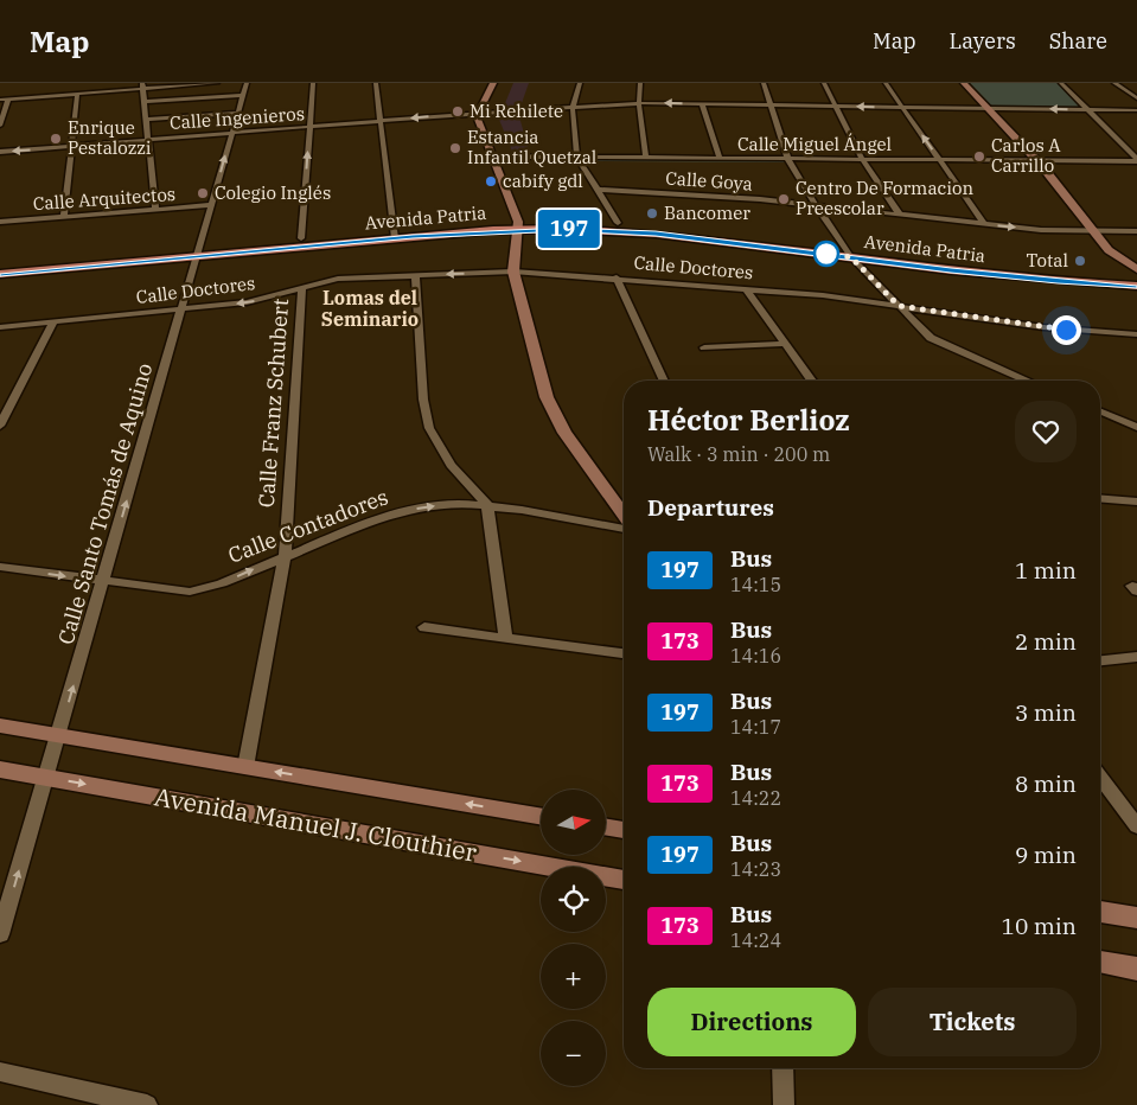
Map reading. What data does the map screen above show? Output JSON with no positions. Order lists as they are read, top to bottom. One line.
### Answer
{"streets":{"main road":["Avenida Patria"],"street":["Calle Ingenieros","Calle Miguel Ángel","Calle Goya","Calle Arquitectos","Calle Doctores","Calle Franz Schubert","Calle Santo Tomás de Aquino","Calle Contadores","Avenida Manuel J. Clouthier"]},"crossings":[["Calle Ingenieros","Calle Santo Tomás de Aquino"],["Calle Arquitectos","Calle Santo Tomás de Aquino"],["Avenida Patria","Calle Santo Tomás de Aquino"],["Calle Doctores","Calle Franz Schubert"],["Calle Doctores","Calle Santo Tomás de Aquino"],["Calle Franz Schubert","Calle Contadores"],["Calle Franz Schubert","Avenida Manuel J. Clouthier"],["Calle Santo Tomás de Aquino","Calle Contadores"],["Calle Santo Tomás de Aquino","Avenida Manuel J. Clouthier"]],"one_way":["Calle Ingenieros","Calle Santo Tomás de Aquino","Calle Contadores"],"districts":["Lomas del Seminario"],"places":["Mi Rehilete","Enrique Pestalozzi","Estancia Infantil Quetzal","Carlos A Carrillo","cabify gdl","Colegio Inglés","Centro De Formacion Preescolar","Bancomer","Total"],"lines":["bus line 197"],"north":"right","page":{"header":"Map","nav":["Map","Layers","Share"],"on_map":"197","heading":[["Héctor Berlioz","Walk · 3 min · 200 m"],"Departures"],"list":[{"mark":"197","name":"Bus","note":"14:15","value":"1 min"},{"mark":"173","name":"Bus","note":"14:16","value":"2 min"},{"mark":"197","name":"Bus","note":"14:17","value":"3 min"},{"mark":"173","name":"Bus","note":"14:22","value":"8 min"},{"mark":"197","name":"Bus","note":"14:23","value":"9 min"},{"mark":"173","name":"Bus","note":"14:24","value":"10 min"}],"map_buttons":["+","−"],"buttons":["Directions","Tickets"]}}
